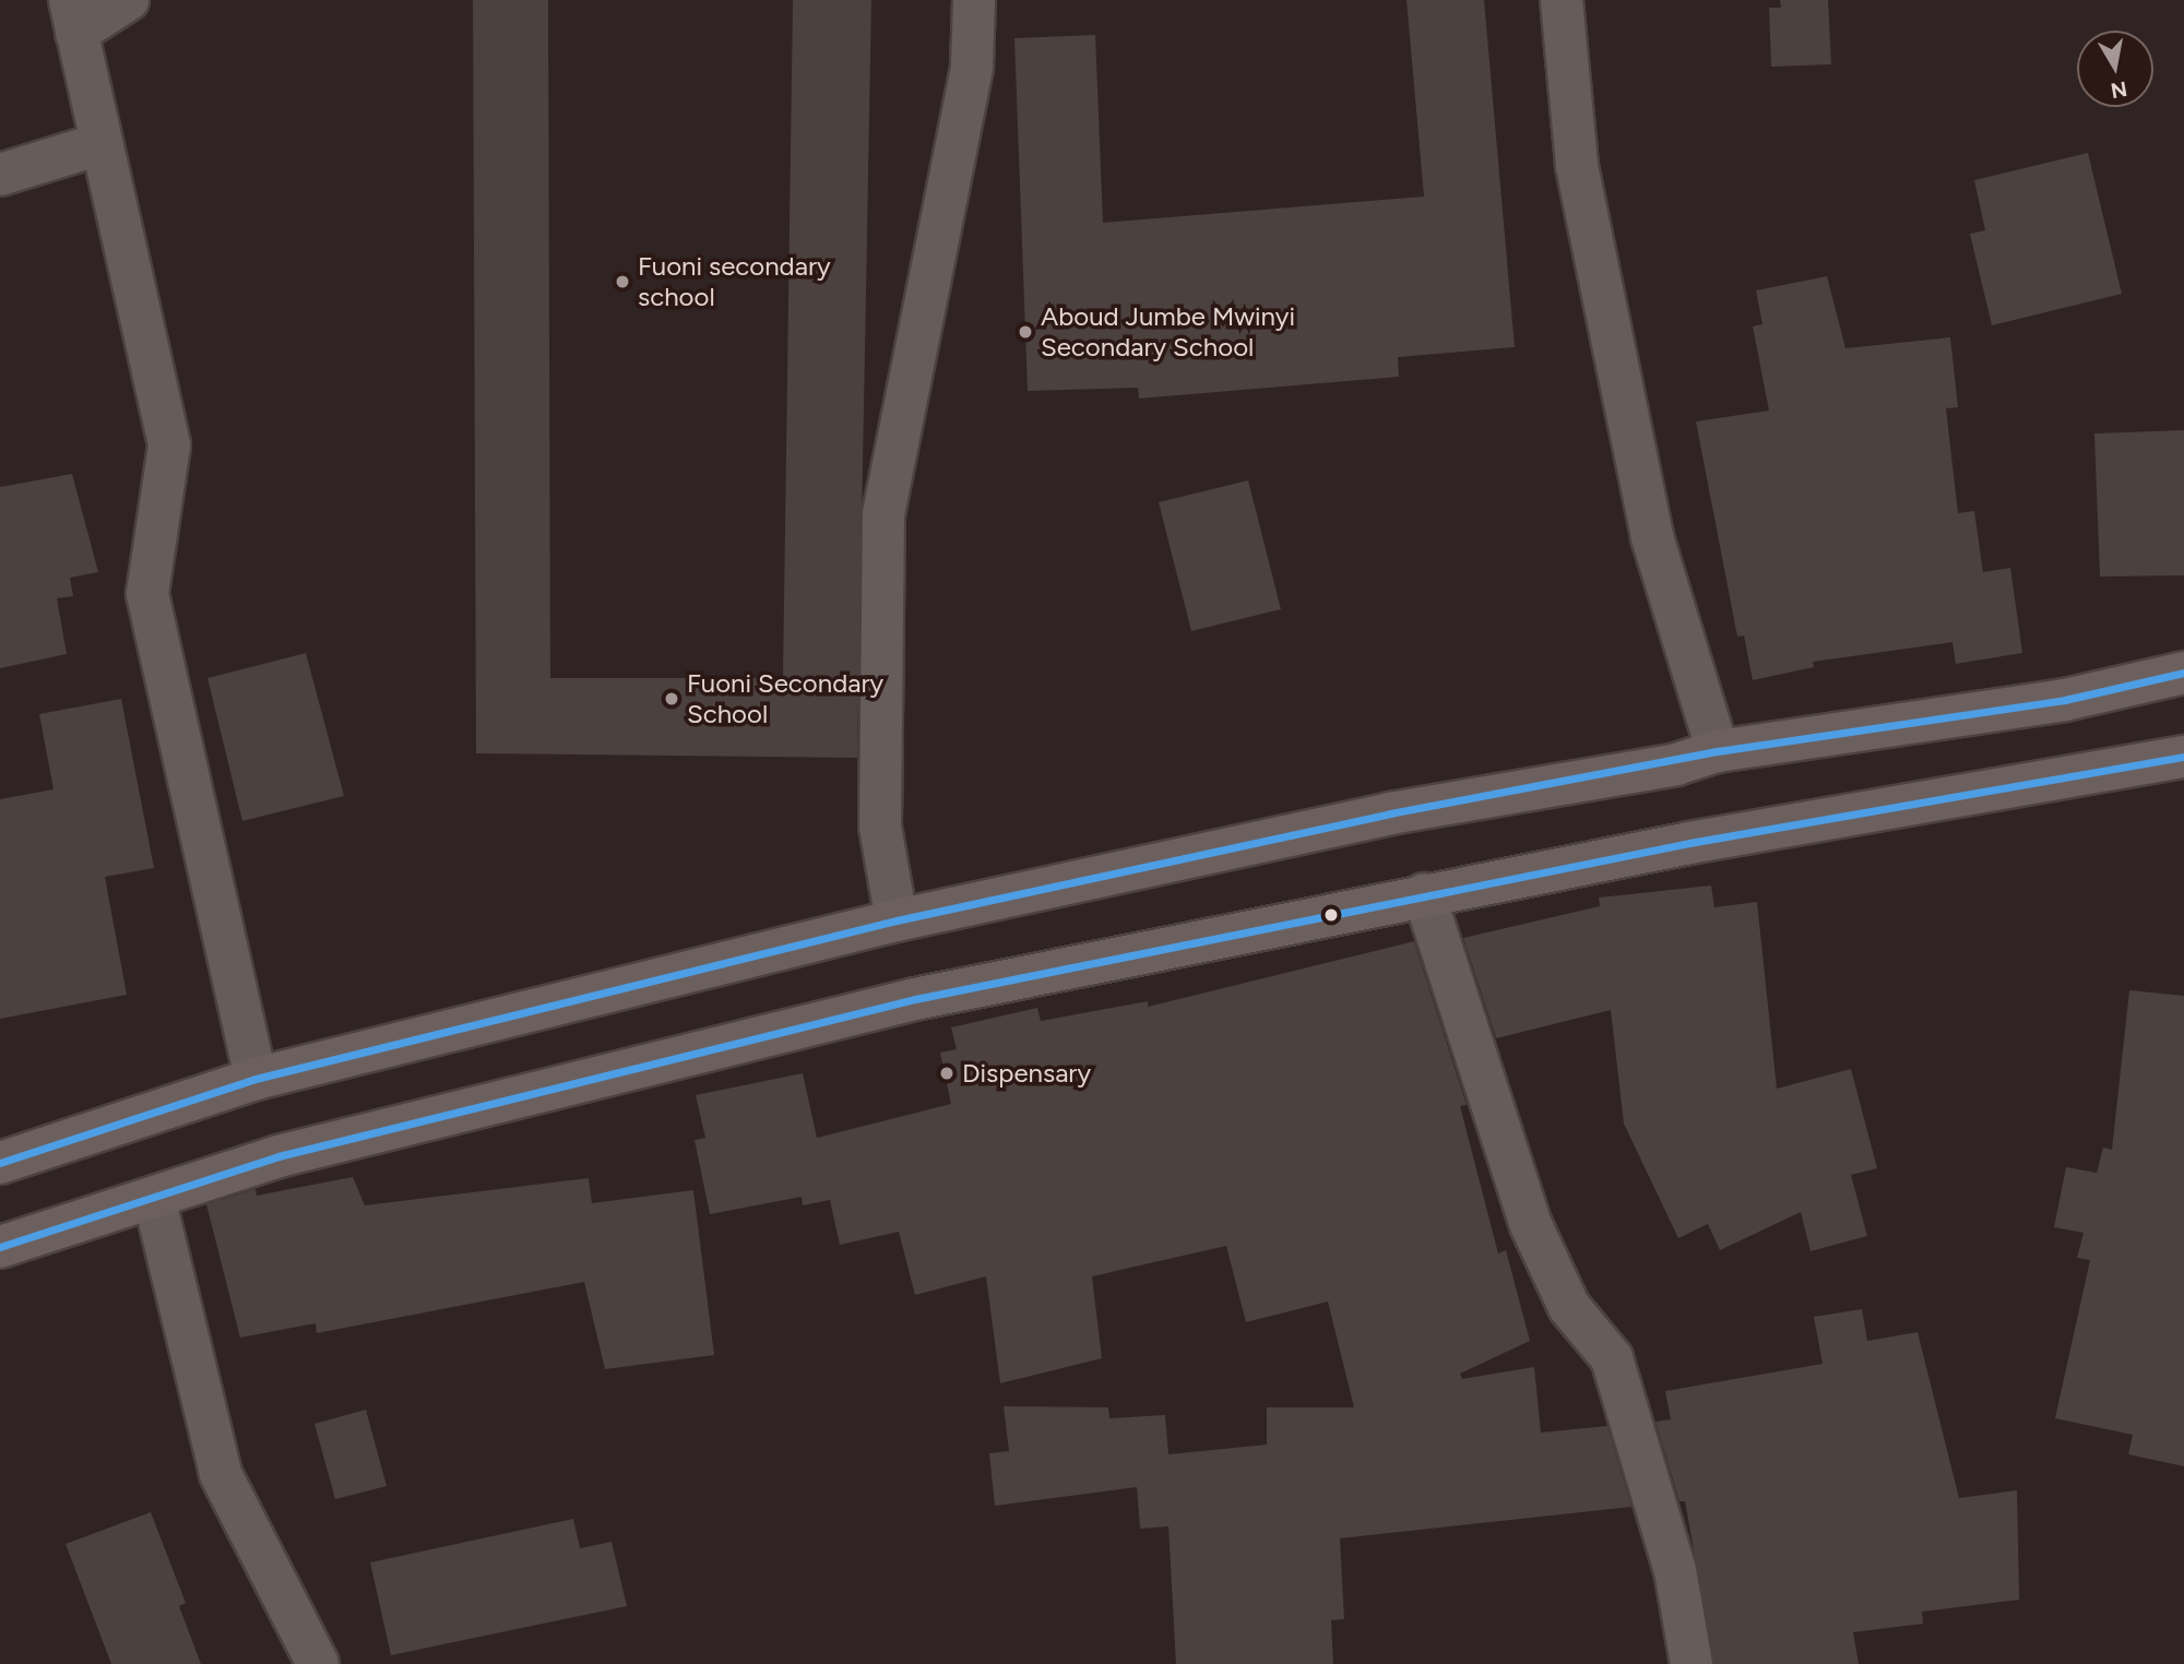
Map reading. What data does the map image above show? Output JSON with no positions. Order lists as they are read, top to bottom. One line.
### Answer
{"places":["Fuoni secondary school","Aboud Jumbe Mwinyi Secondary School","Fuoni Secondary School","Dispensary"],"north":"bottom"}
